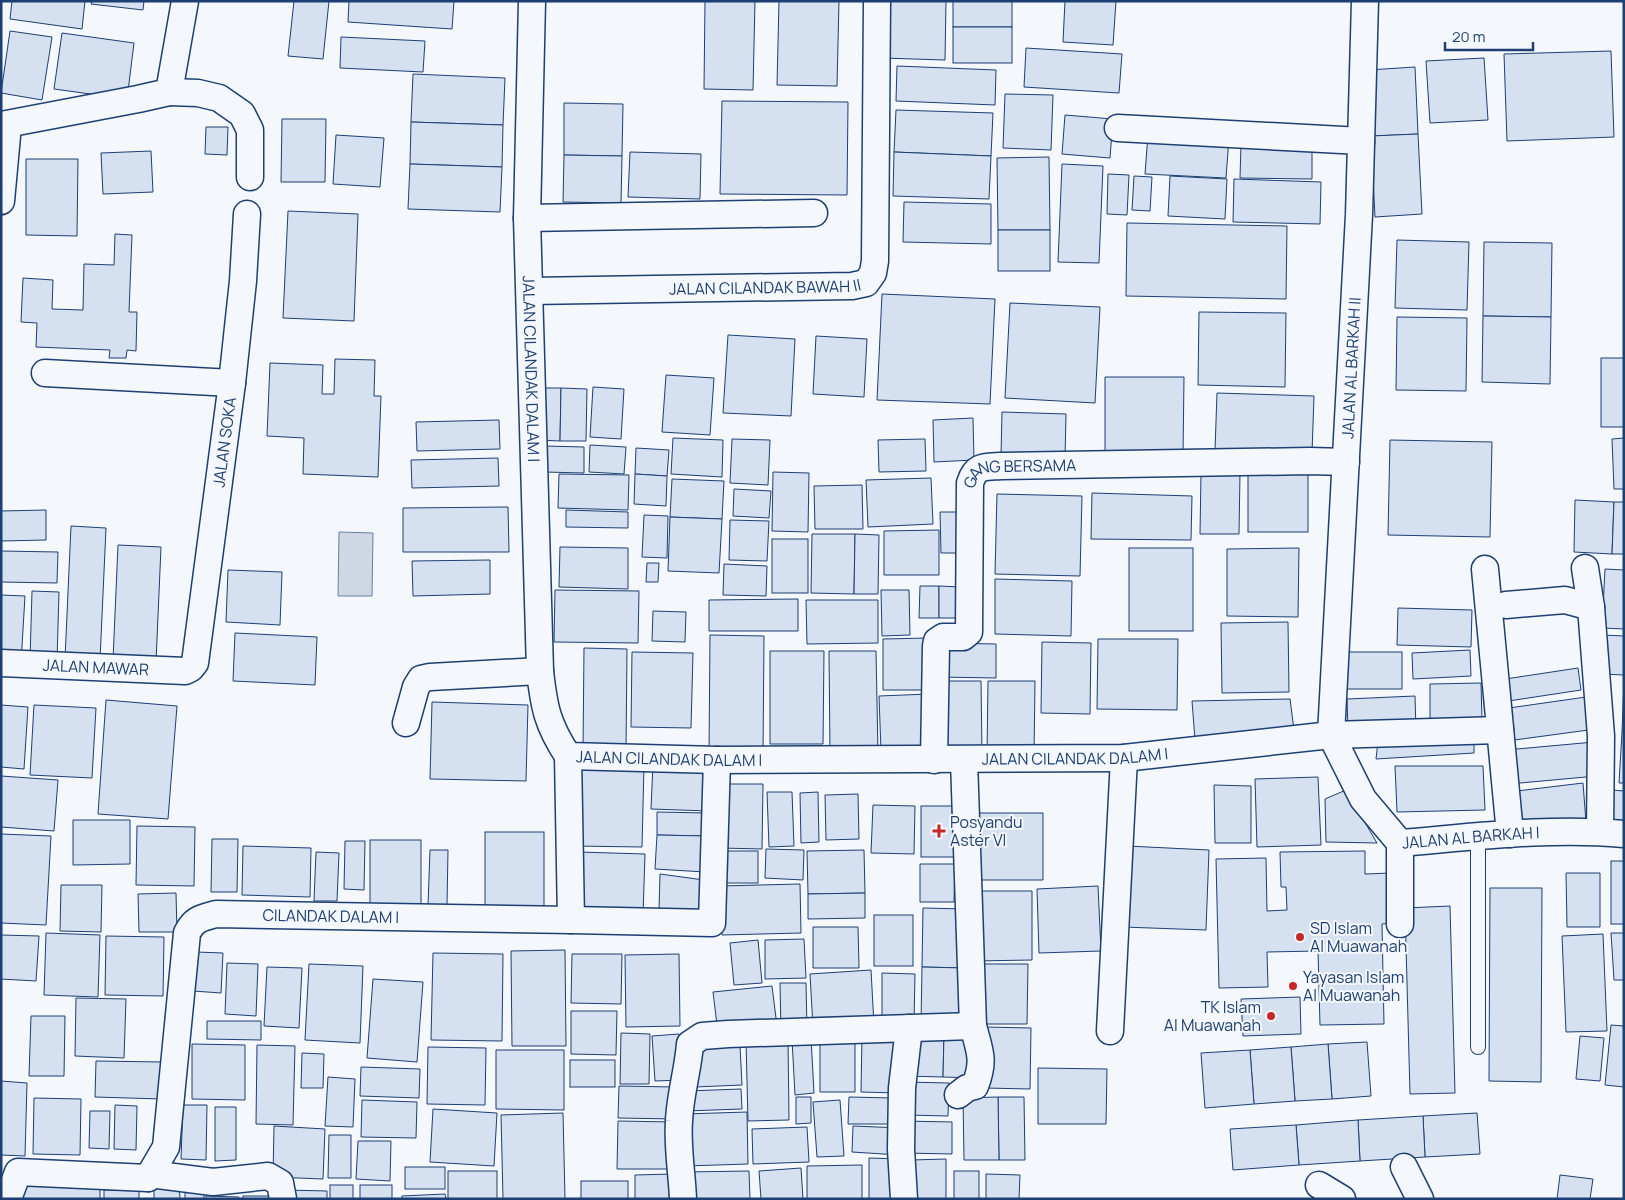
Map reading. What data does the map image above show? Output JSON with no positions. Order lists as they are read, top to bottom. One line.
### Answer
{"streets":{"street":["JALAN CILANDAK BAWAH II","JALAN CILANDAK DALAM I","JALAN AL BARKAH II","JALAN SOKA","GANG BERSAMA","JALAN MAWAR","JALAN AL BARKAH I","CILANDAK DALAM I"]},"crossings":[["JALAN CILANDAK BAWAH II","JALAN CILANDAK DALAM I"],["JALAN CILANDAK DALAM I","JALAN AL BARKAH II"],["JALAN CILANDAK DALAM I","GANG BERSAMA"],["JALAN CILANDAK DALAM I","CILANDAK DALAM I"],["JALAN AL BARKAH II","GANG BERSAMA"],["JALAN SOKA","JALAN MAWAR"]],"places":{"health":["Posyandu Aster VI"],"other":["SD Islam Al Muawanah","Yayasan Islam Al Muawanah","TK Islam Al Muawanah"]},"scale_bar":"20 m"}
